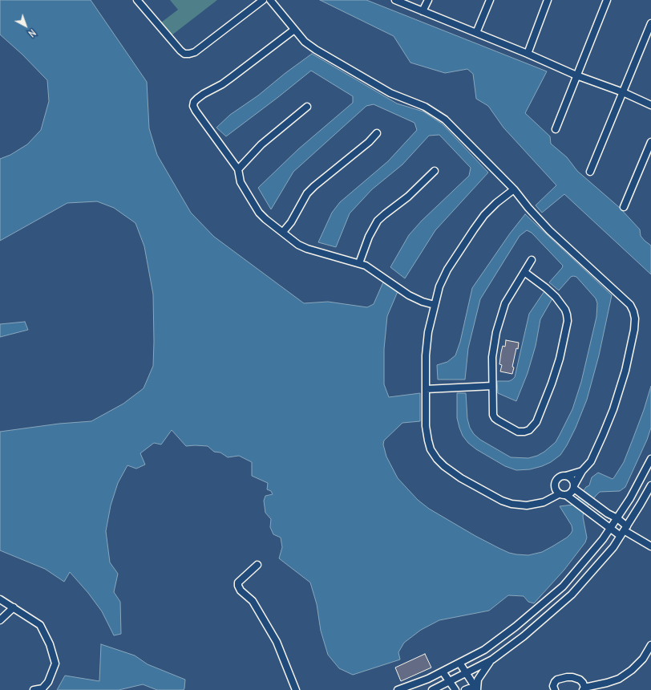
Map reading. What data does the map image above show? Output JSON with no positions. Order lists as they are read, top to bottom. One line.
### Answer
{"north":"bottom right"}
